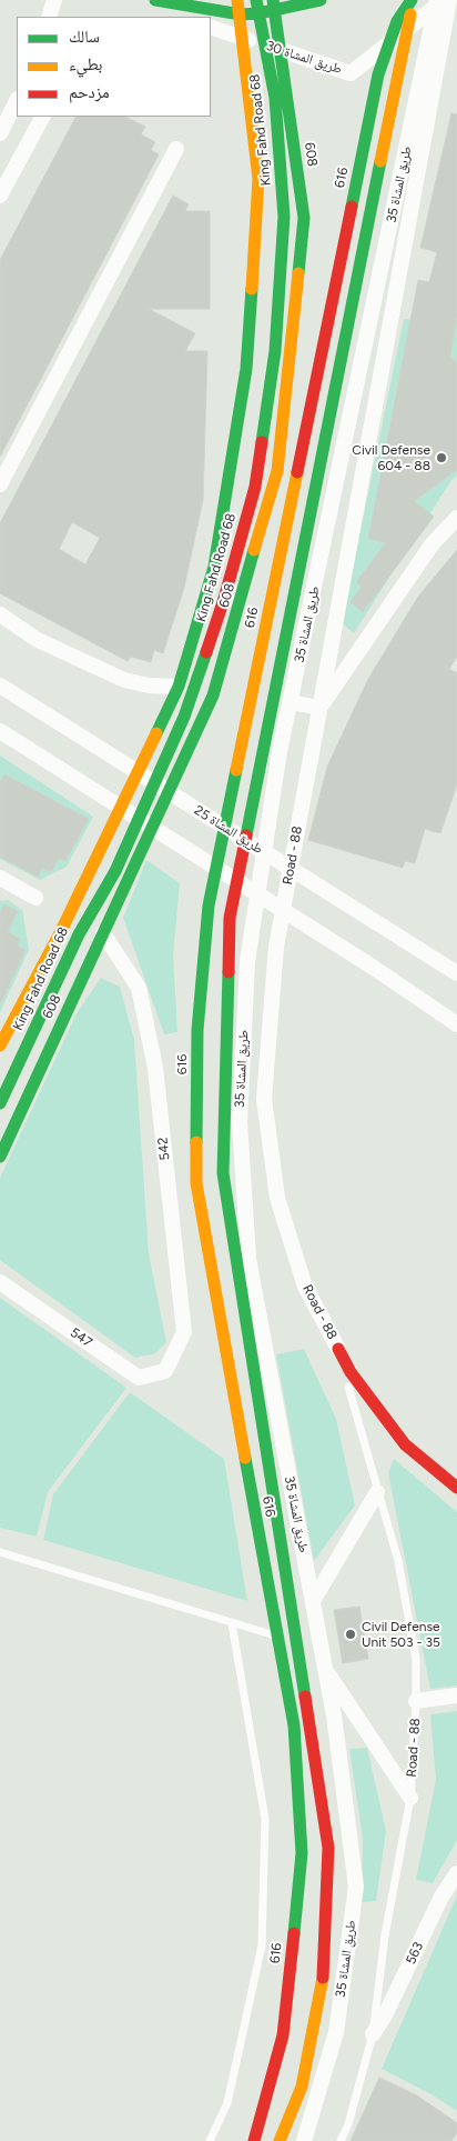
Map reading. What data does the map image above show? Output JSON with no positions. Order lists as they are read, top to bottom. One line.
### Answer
{"streets":{"main road":["King Fahd Road 68","608","616"],"street":["طريق المشاة 30","طريق المشاة 35","طريق المشاة 25","Road - 88","542","547","563"]},"crossings":[["608","542"],["Road - 88","563"],["542","547"]],"places":["Civil Defense 604 - 88","Civil Defense Unit 503 - 35"],"legend":["سالك","بطيء","مزدحم"]}
